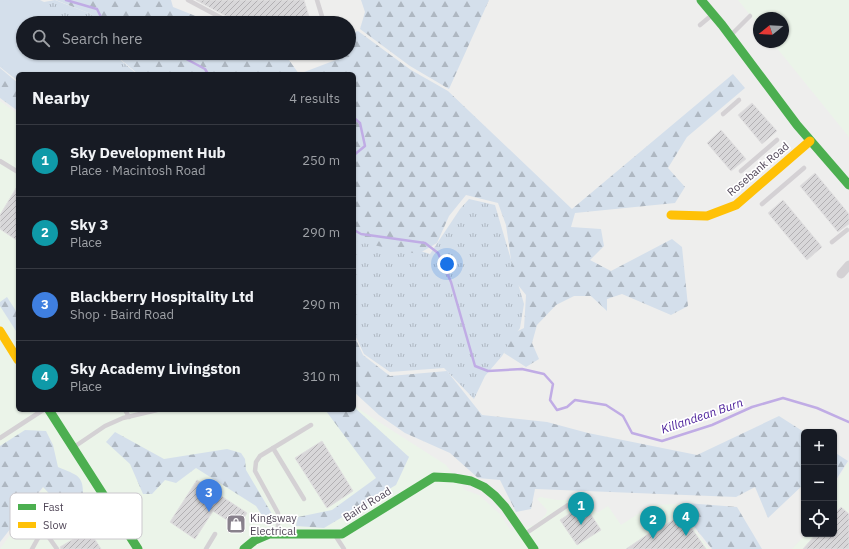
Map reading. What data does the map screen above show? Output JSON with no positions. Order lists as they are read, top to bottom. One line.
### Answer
{"streets":{"street":["Rosebank Road","Baird Road"]},"water":["Killandean Burn"],"places":{"shop":["Kingsway Electrical"]},"legend":["Fast","Slow"],"north":"left","page":{"search":"Search here","heading":["Nearby","4 results"],"list":[{"mark":"1","name":"Sky Development Hub","note":"Place · Macintosh Road","value":"250 m"},{"mark":"2","name":"Sky 3","note":"Place","value":"290 m"},{"mark":"3","name":"Blackberry Hospitality Ltd","note":"Shop · Baird Road","value":"290 m"},{"mark":"4","name":"Sky Academy Livingston","note":"Place","value":"310 m"}],"map_buttons":["+","−"],"pins":["3","1","4","2"]}}
